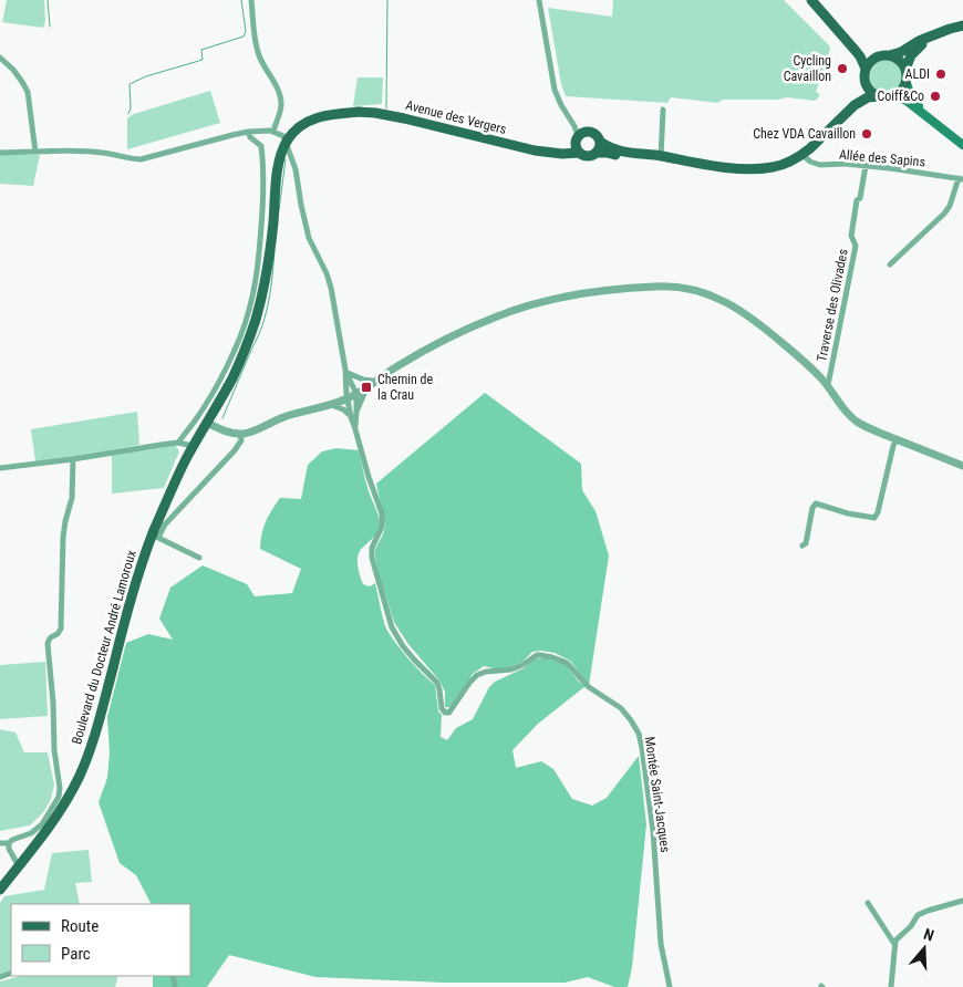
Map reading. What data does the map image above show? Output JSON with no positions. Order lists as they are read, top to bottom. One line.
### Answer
{"streets":{"main road":["Avenue des Vergers","Boulevard du Docteur André Lamoroux"],"street":["Allée des Sapins","Traverse des Olivades","Montée Saint-Jacques"]},"crossings":[["Avenue des Vergers","Boulevard du Docteur André Lamoroux"],["Allée des Sapins","Traverse des Olivades"]],"places":{"other":["Cycling Cavaillon","ALDI","Coiff&Co","Chez VDA Cavaillon"],"transit":["Chemin de la Crau"]},"legend":["Route","Parc"],"north":"top"}
